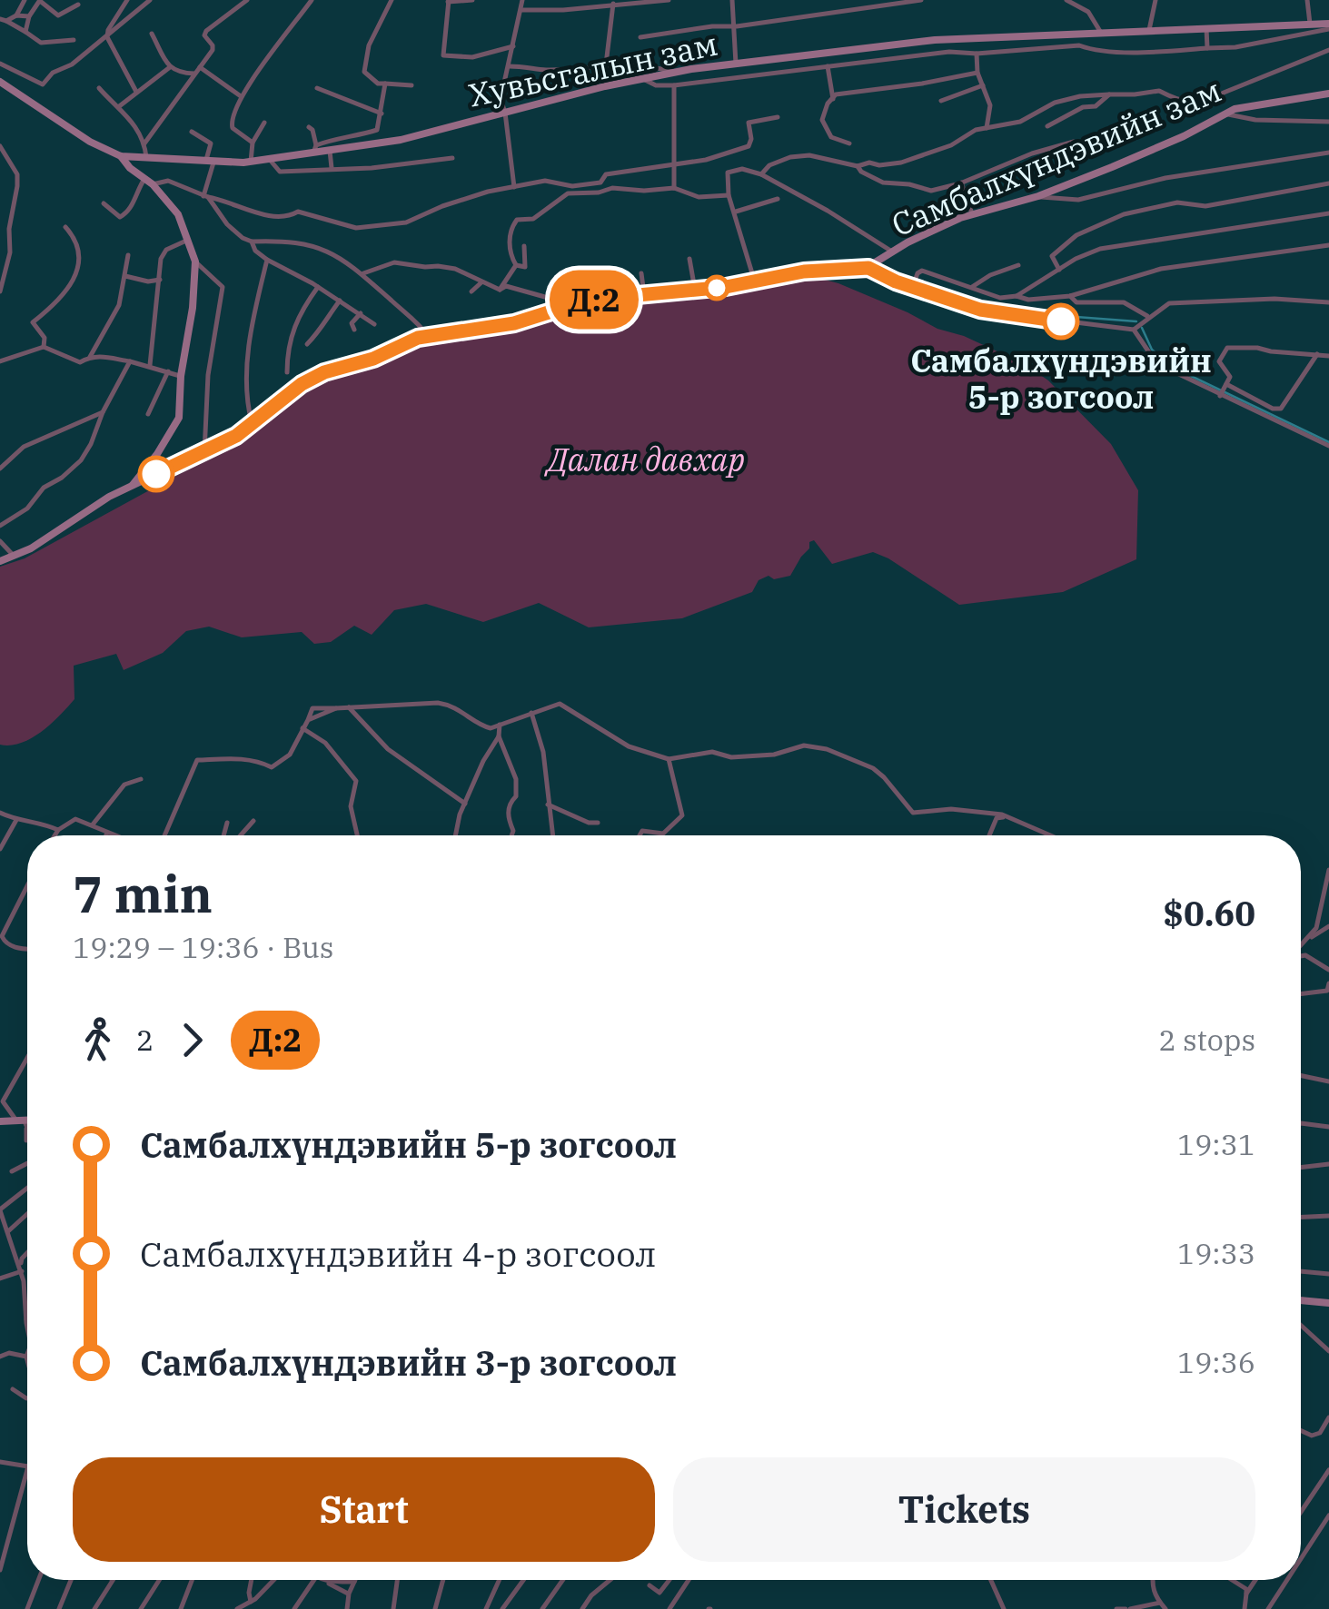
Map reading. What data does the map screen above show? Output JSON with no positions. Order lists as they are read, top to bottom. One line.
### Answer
{"streets":{"street":["Хувьсгалын зам","Самбалхүндэвийн зам"]},"parks":["Далан давхар"],"places":["Самбалхүндэвийн 5-р зогсоол"],"lines":["bus line Д:2"],"page":{"on_map":"Д:2","heading":["7 min","19:29 – 19:36 · Bus","$0.60"],"legs":["2","Д:2","2 stops"],"list":[{"name":"Самбалхүндэвийн 5-р зогсоол","value":"19:31"},{"name":"Самбалхүндэвийн 4-р зогсоол","value":"19:33"},{"name":"Самбалхүндэвийн 3-р зогсоол","value":"19:36"}],"buttons":["Start","Tickets"]}}
